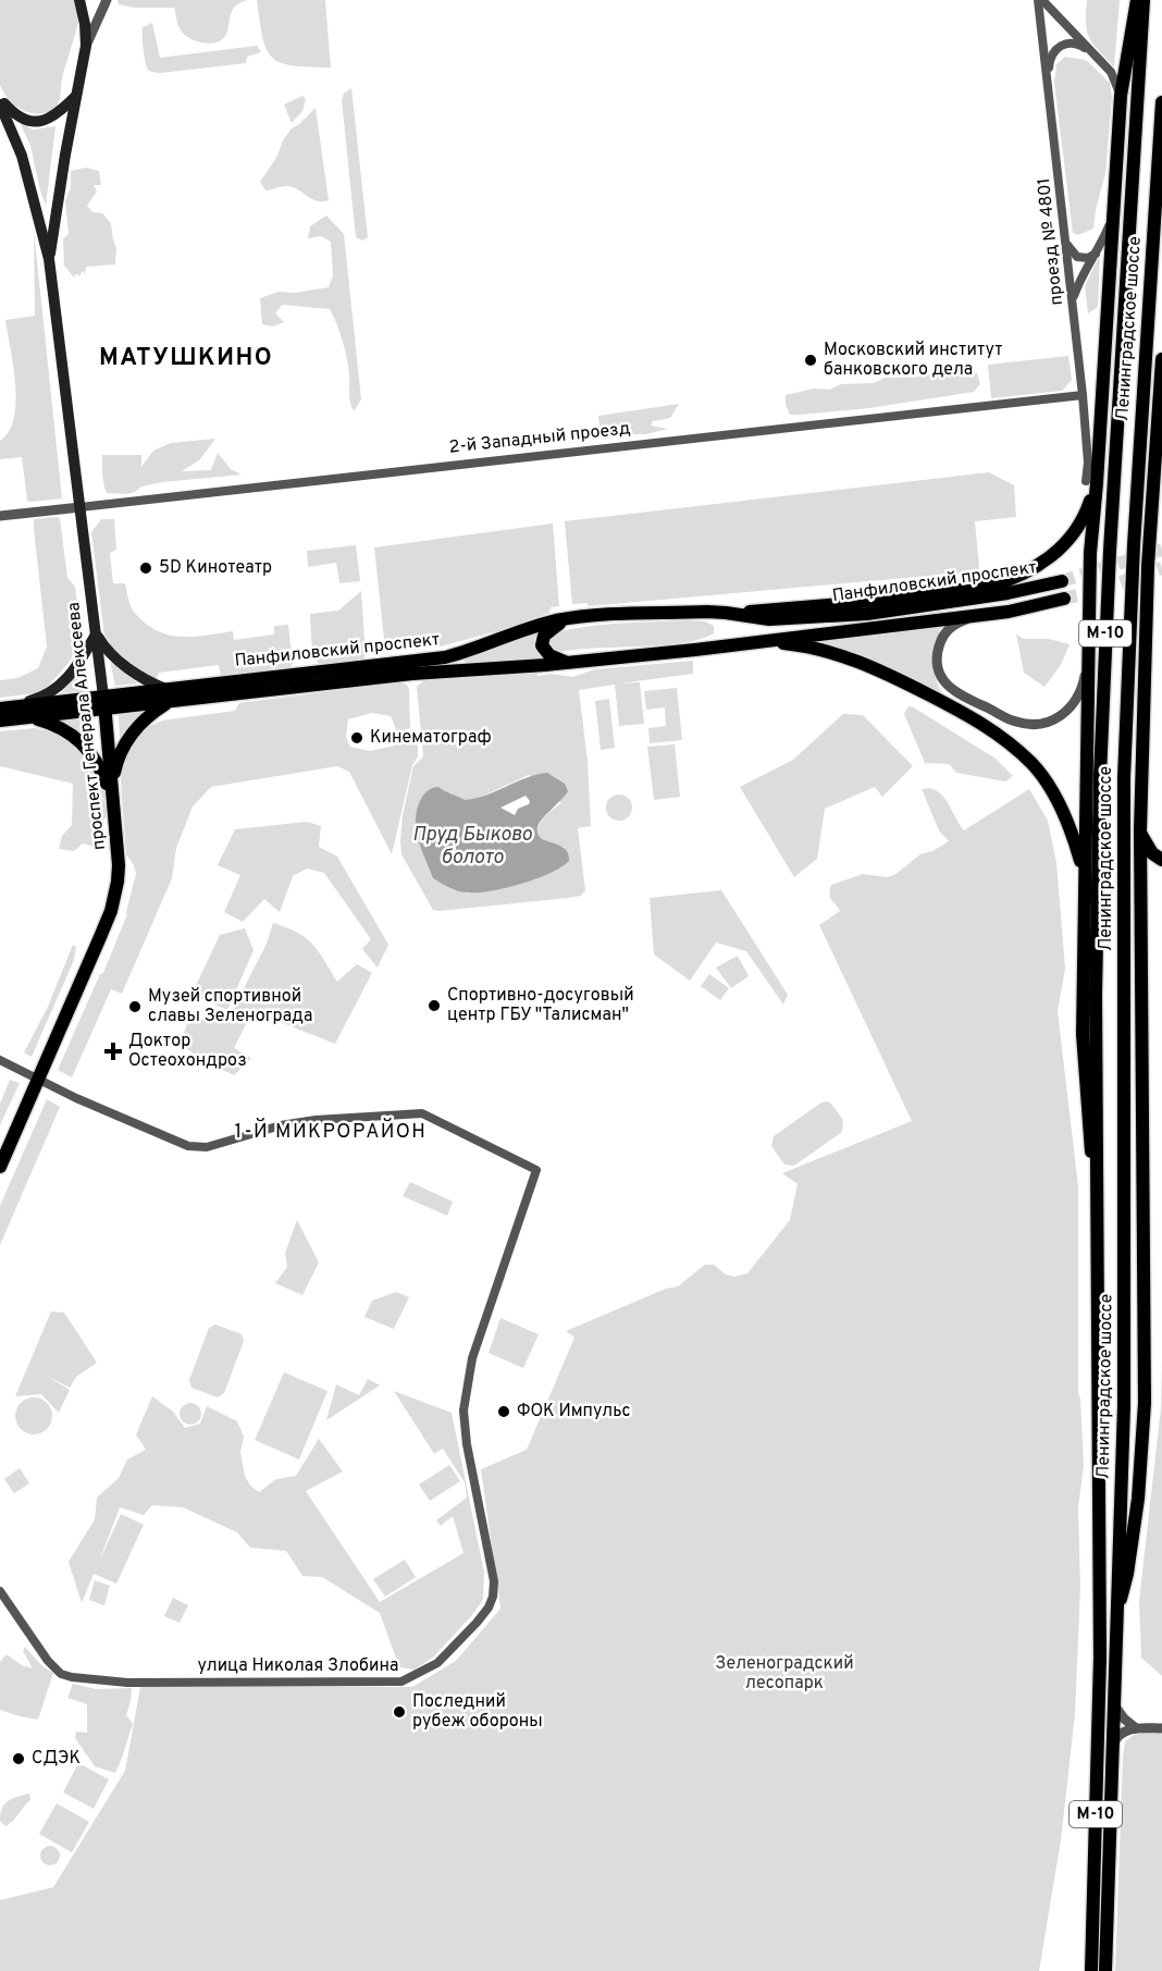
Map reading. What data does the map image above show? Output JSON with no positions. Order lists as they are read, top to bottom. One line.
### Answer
{"streets":{"main road":["Ленинградское шоссе","Панфиловский проспект","М-10","проспект Генерала Алексеева"],"street":["проезд № 4801","2-й Западный проезд","улица Николая Злобина"]},"crossings":[["проезд № 4801","Ленинградское шоссе"],["проезд № 4801","2-й Западный проезд"],["2-й Западный проезд","проспект Генерала Алексеева"],["Панфиловский проспект","проспект Генерала Алексеева"],["проспект Генерала Алексеева","улица Николая Злобина"]],"districts":["МАТУШКИНО","1-Й МИКРОРАЙОН"],"water":["Пруд Быково болото"],"parks":["Зеленоградский лесопарк"],"places":{"other":["Московский институт банковского дела","5D Кинотеатр","Кинематограф","Спортивно-досуговый центр ГБУ \"Талисман\"","Музей спортивной славы Зеленограда","ФОК Импульс","Последний рубеж обороны","СДЭК"],"health":["Доктор Остеохондроз"]}}
